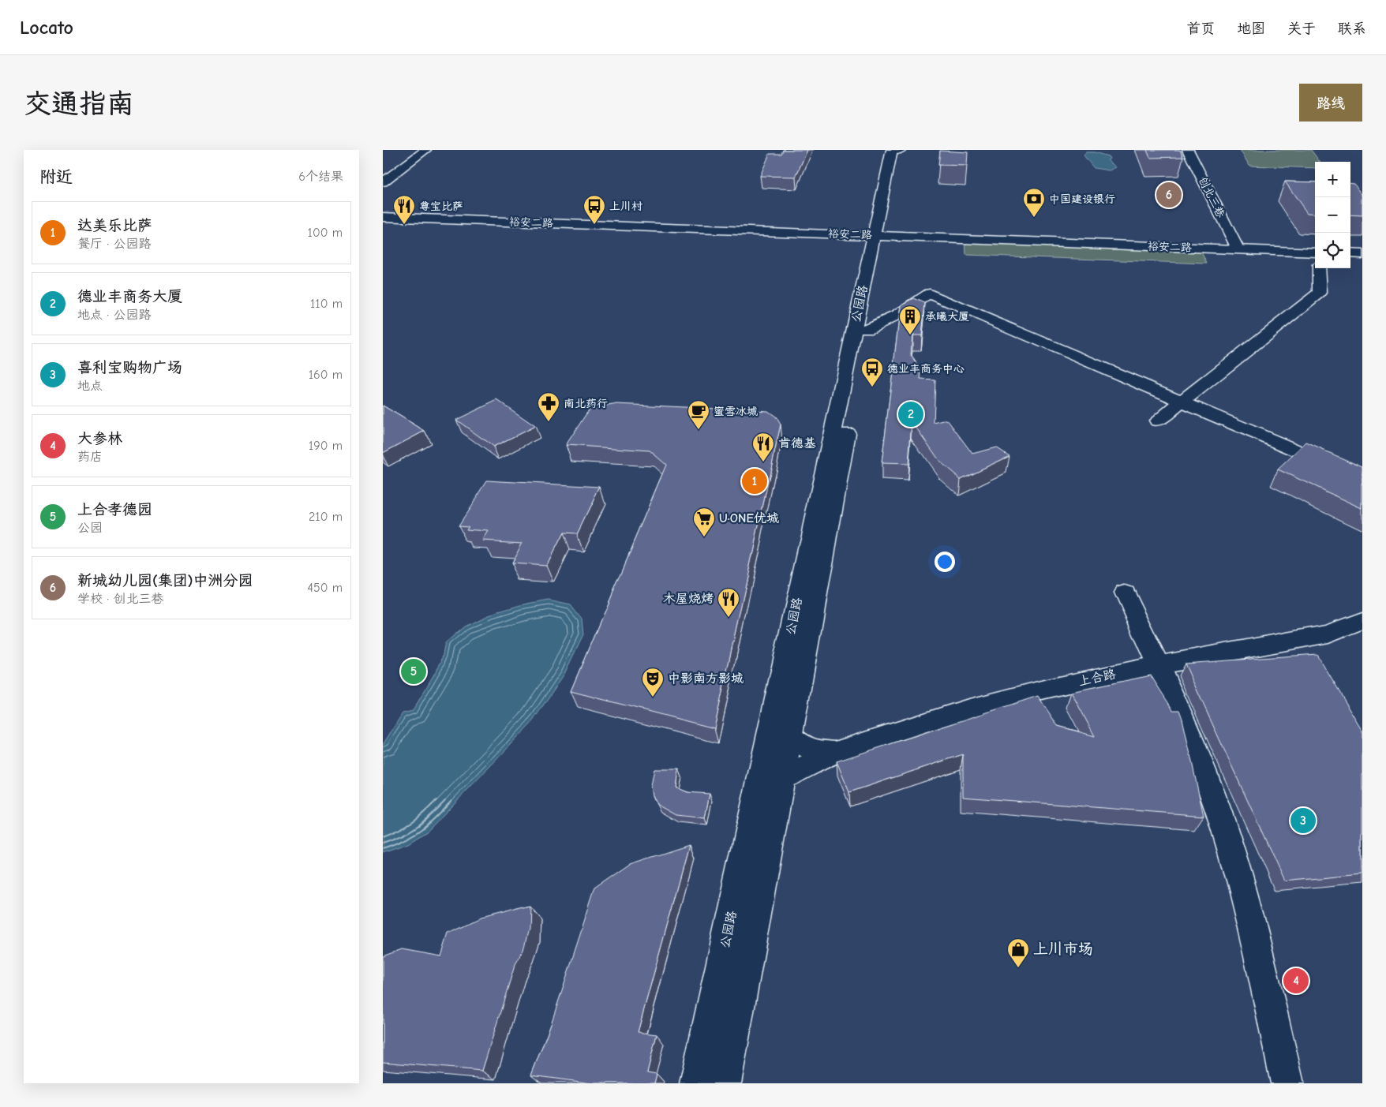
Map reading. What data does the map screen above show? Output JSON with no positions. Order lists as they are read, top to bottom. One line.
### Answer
{"streets":{"main road":["创北三巷","裕安二路","公园路","上合路"]},"crossings":[["创北三巷","裕安二路"],["裕安二路","公园路"],["公园路","上合路"]],"places":{"bank":["中国建设银行"],"restaurant":["尊宝比萨","肯德基","木屋烧烤"],"bus stop":["上川村","德业丰商务中心"],"building":["承曦大厦"],"pharmacy":["南北药行"],"cafe":["蜜雪冰城"],"supermarket":["U·ONE优城"],"theatre":["中影南方影城"],"shop":["上川市场"]},"page":{"header":"Locato","nav":["首页","地图","关于","联系"],"buttons":"路线","title":"交通指南","heading":["附近","6个结果"],"map_buttons":["+","−"],"pins":["6","2","1","5","3","4"],"list":[{"mark":"1","name":"达美乐比萨","note":"餐厅 · 公园路","value":"100 m"},{"mark":"2","name":"德业丰商务大厦","note":"地点 · 公园路","value":"110 m"},{"mark":"3","name":"喜利宝购物广场","note":"地点","value":"160 m"},{"mark":"4","name":"大参林","note":"药店","value":"190 m"},{"mark":"5","name":"上合孝德园","note":"公园","value":"210 m"},{"mark":"6","name":"新城幼儿园(集团)中洲分园","note":"学校 · 创北三巷","value":"450 m"}]}}
